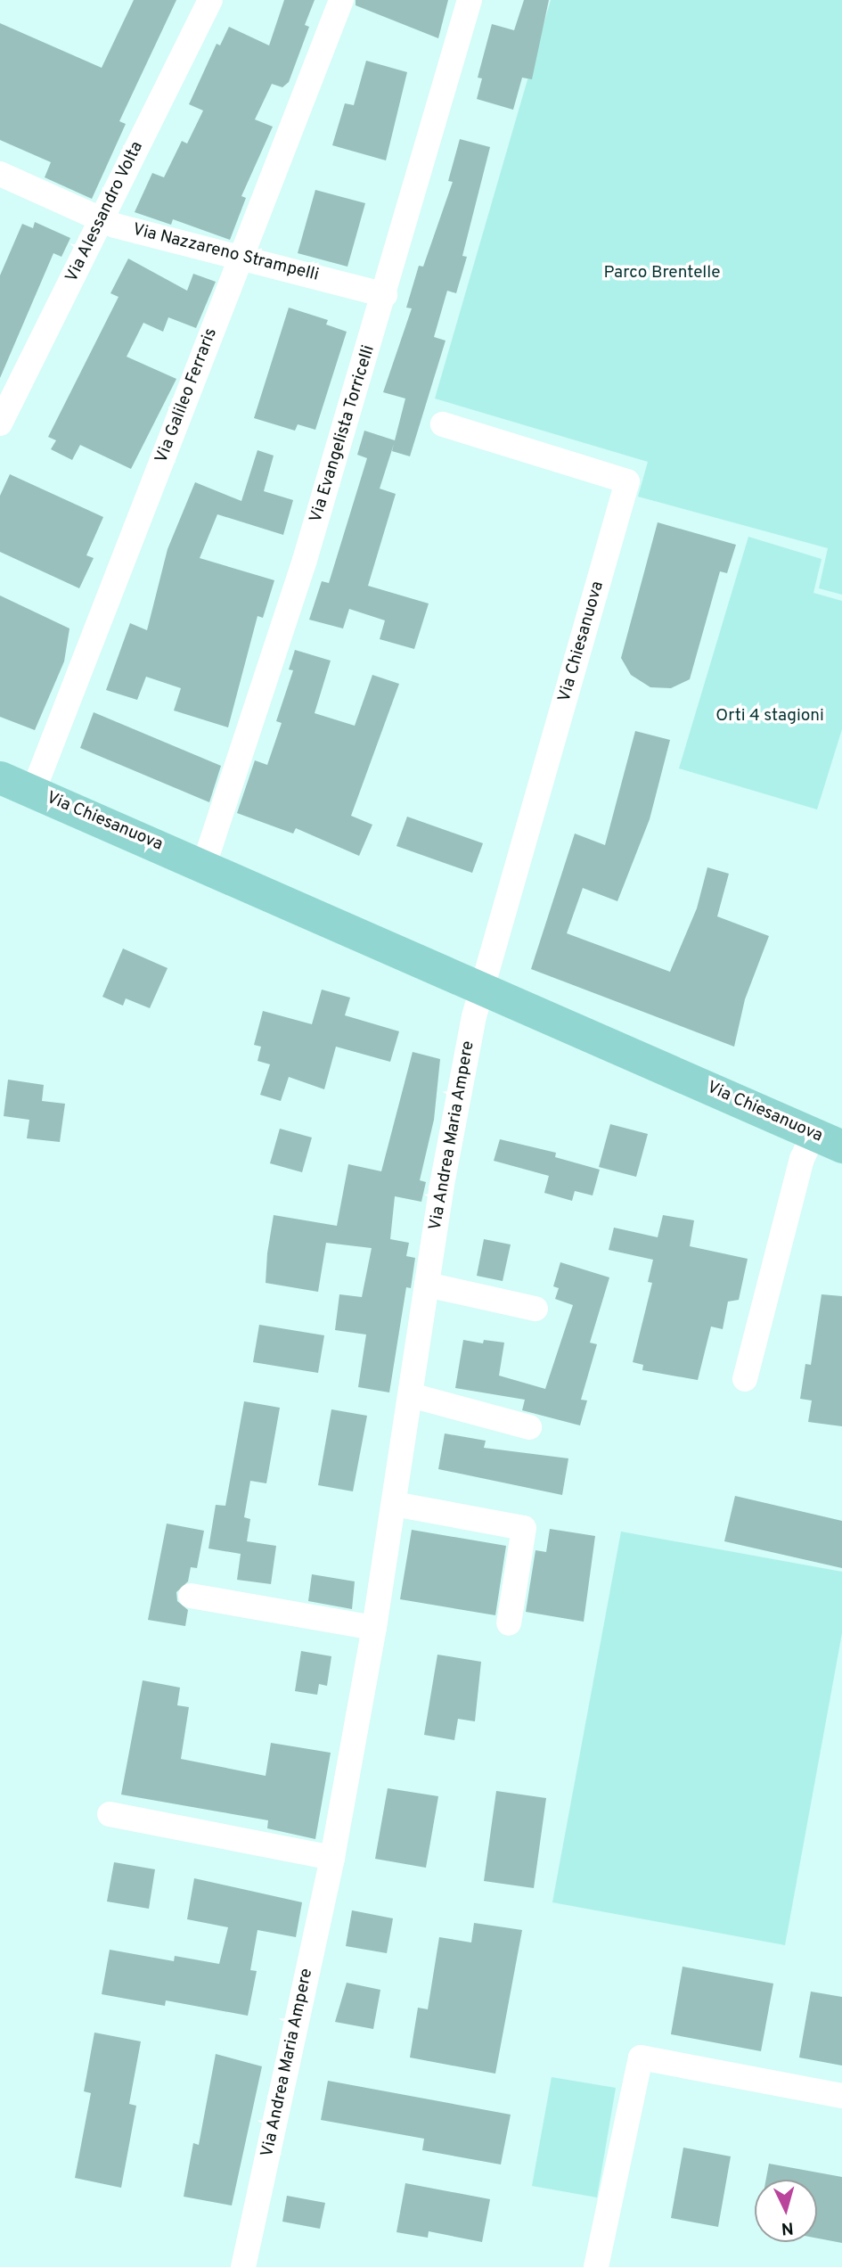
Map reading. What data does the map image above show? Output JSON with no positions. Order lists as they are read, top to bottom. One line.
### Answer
{"streets":{"main road":["Via Chiesanuova"],"street":["Via Alessandro Volta","Via Nazzareno Strampelli","Via Galileo Ferraris","Via Evangelista Torricelli","Via Andrea Maria Ampere"]},"crossings":[["Via Alessandro Volta","Via Nazzareno Strampelli"],["Via Nazzareno Strampelli","Via Galileo Ferraris"],["Via Nazzareno Strampelli","Via Evangelista Torricelli"],["Via Galileo Ferraris","Via Chiesanuova"],["Via Evangelista Torricelli","Via Chiesanuova"],["Via Chiesanuova","Via Andrea Maria Ampere"]],"parks":["Parco Brentelle","Orti 4 stagioni"],"north":"bottom"}
